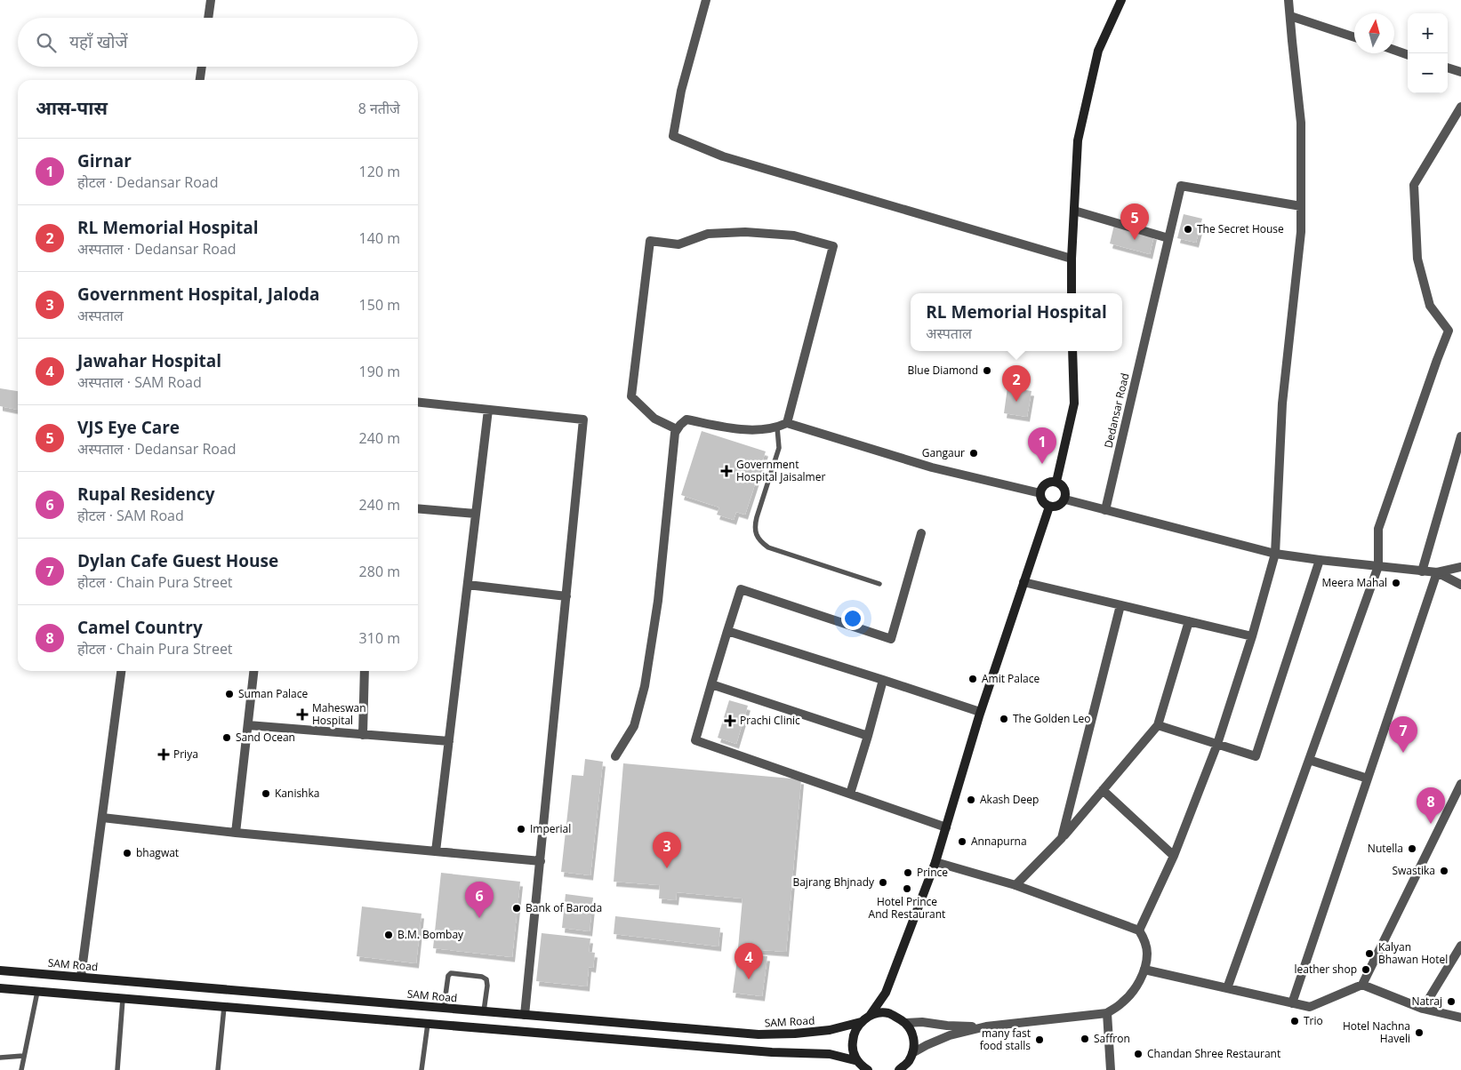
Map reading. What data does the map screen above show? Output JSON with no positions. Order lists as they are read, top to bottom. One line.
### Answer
{"streets":{"main road":["SAM Road"],"street":["Dedansar Road"]},"places":{"other":["The Secret House","Blue Diamond","Gangaur","Meera Mahal","Amit Palace","Suman Palace","The Golden Leo","Sand Ocean","Kanishka","Akash Deep","Imperial","Annapurna","Nutella","bhagwat","Swastika","Prince","Bajrang Bhjnady","Hotel Prince And Restaurant","Bank of Baroda","B.M. Bombay","Kalyan Bhawan Hotel","leather shop","Natraj","Trio","Hotel Nachna Haveli","Saffron","many fast food stalls","Chandan Shree Restaurant"],"health":["Government Hospital Jaisalmer","Maheswan Hospital","Prachi Clinic","Priya"]},"north":"top","page":{"map_buttons":["+","−"],"search":"यहाँ खोजें","heading":["आस-पास","8 नतीजे"],"list":[{"mark":"1","name":"Girnar","note":"होटल · Dedansar Road","value":"120 m"},{"mark":"2","name":"RL Memorial Hospital","note":"अस्पताल · Dedansar Road","value":"140 m"},{"mark":"3","name":"Government Hospital, Jaloda","note":"अस्पताल","value":"150 m"},{"mark":"4","name":"Jawahar Hospital","note":"अस्पताल · SAM Road","value":"190 m"},{"mark":"5","name":"VJS Eye Care","note":"अस्पताल · Dedansar Road","value":"240 m"},{"mark":"6","name":"Rupal Residency","note":"होटल · SAM Road","value":"240 m"},{"mark":"7","name":"Dylan Cafe Guest House","note":"होटल · Chain Pura Street","value":"280 m"},{"mark":"8","name":"Camel Country","note":"होटल · Chain Pura Street","value":"310 m"}],"pins":["5","2","1","7","8","3","6","4"],"popup":["RL Memorial Hospital","अस्पताल"]}}
